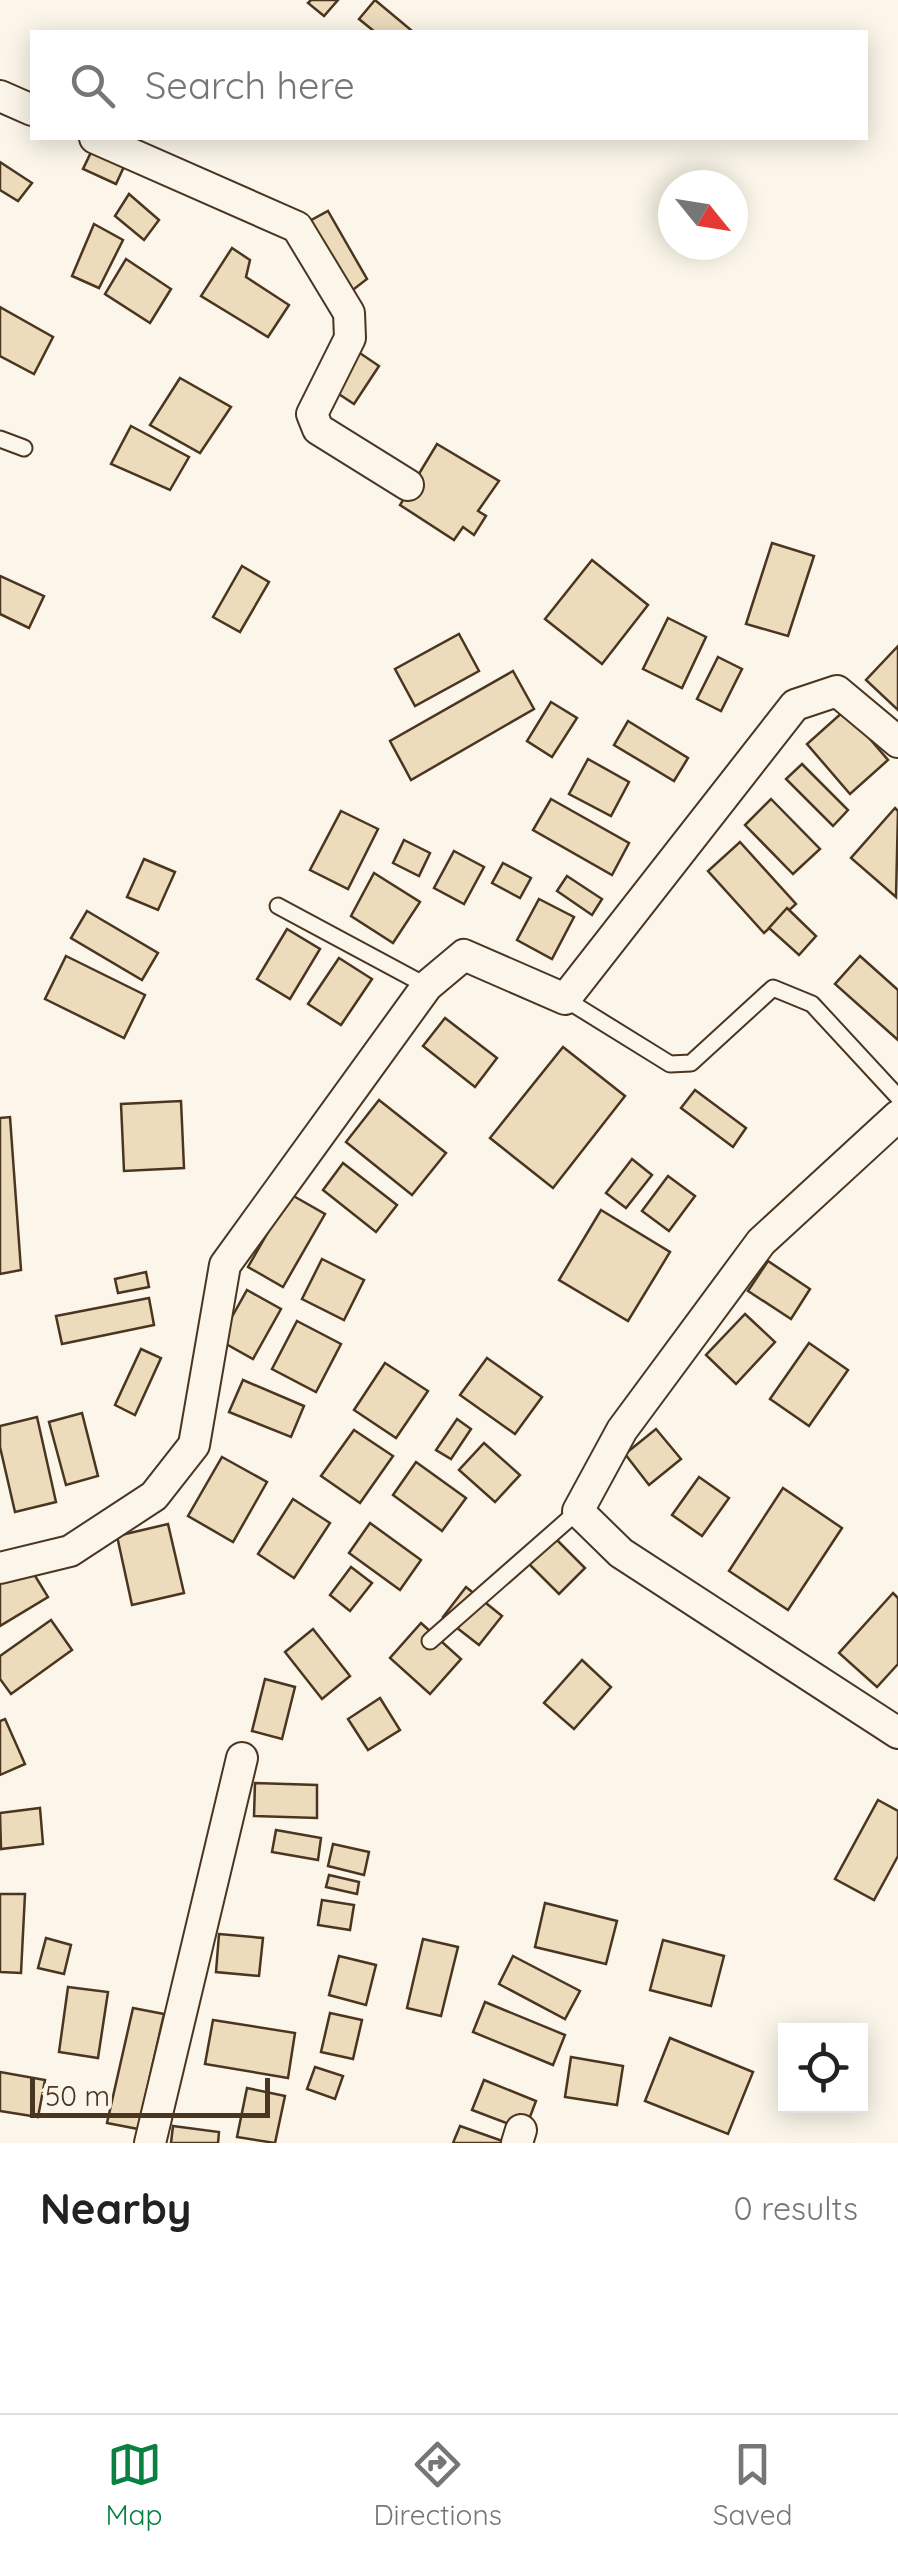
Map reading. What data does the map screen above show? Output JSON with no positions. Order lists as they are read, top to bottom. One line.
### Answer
{"scale_bar":"50 m","north":"bottom right","page":{"search":"Search here","scale":"50 m","heading":["Nearby","0 results"],"nav":["Map","Directions","Saved"]}}
